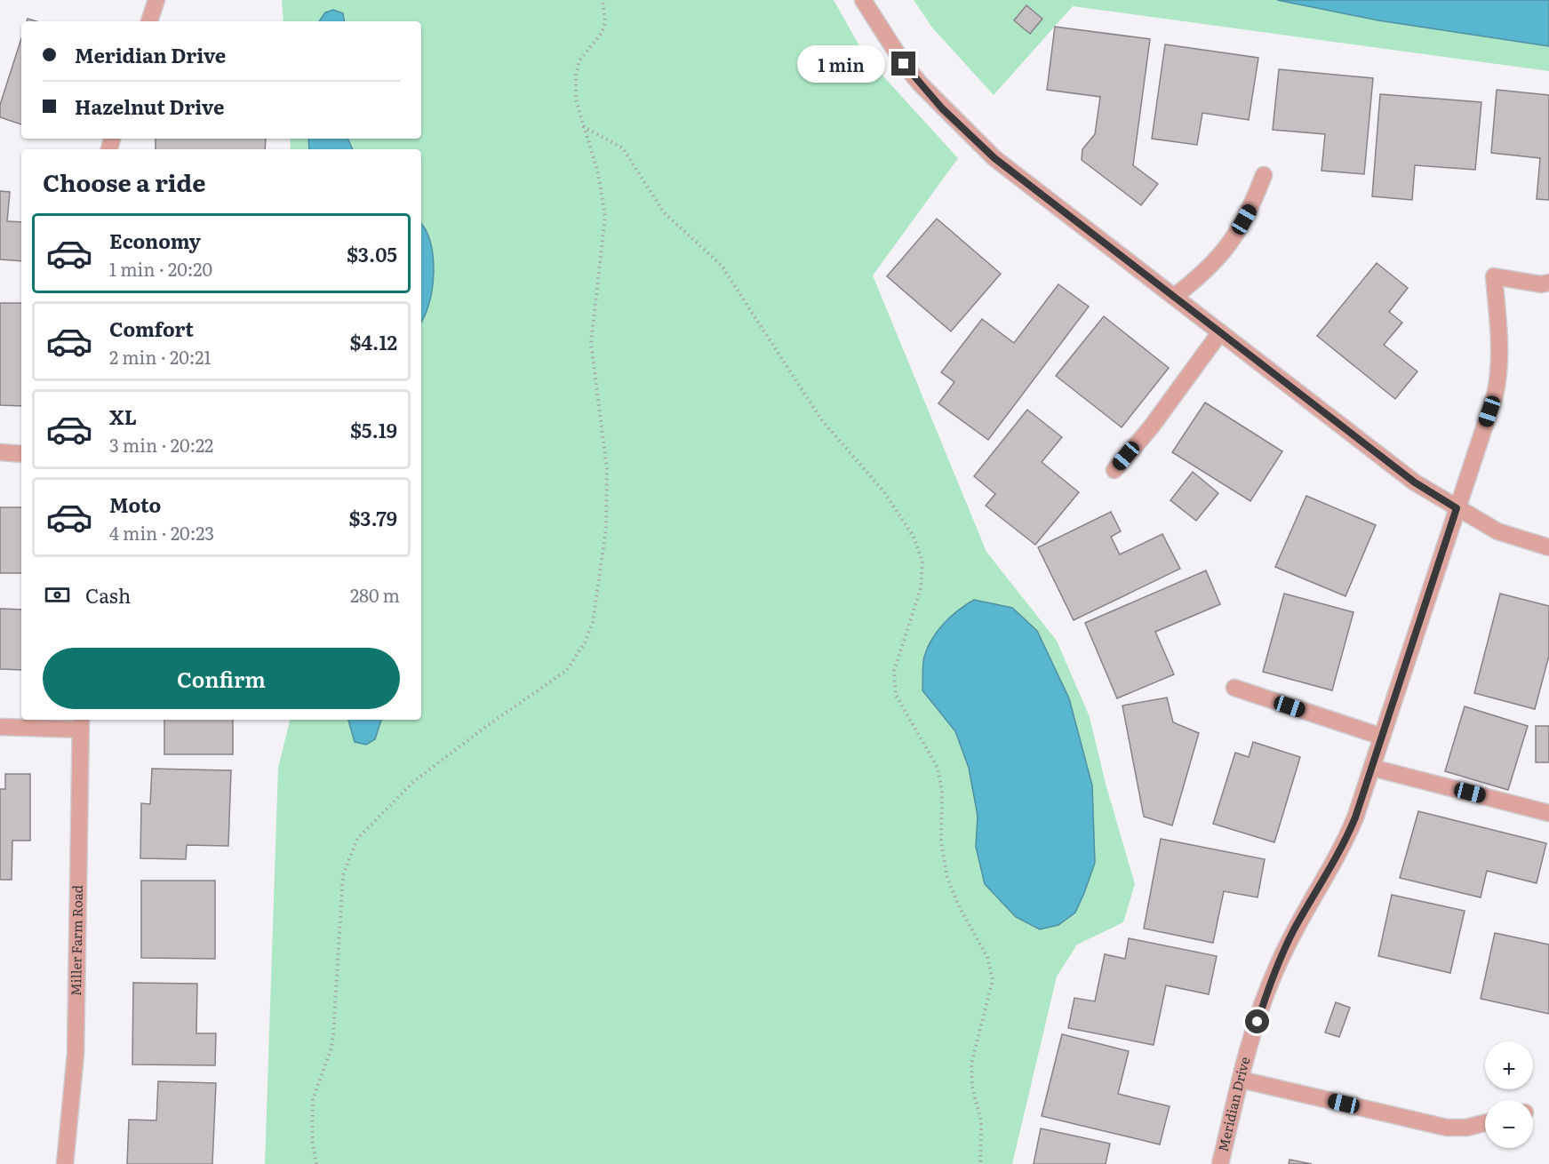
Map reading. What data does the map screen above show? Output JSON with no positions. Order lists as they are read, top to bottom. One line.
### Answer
{"streets":{"street":["Miller Farm Road","Meridian Drive"]},"page":{"banner":["Meridian Drive","Hazelnut Drive"],"bubble":"1 min","heading":"Choose a ride","list":[{"name":"Economy","note":"1 min · 20:20","value":"$3.05"},{"name":"Comfort","note":"2 min · 20:21","value":"$4.12"},{"name":"XL","note":"3 min · 20:22","value":"$5.19"},{"name":"Moto","note":"4 min · 20:23","value":"$3.79"}],"pay":["Cash","280 m"],"buttons":"Confirm","map_buttons":["+","−"]}}
